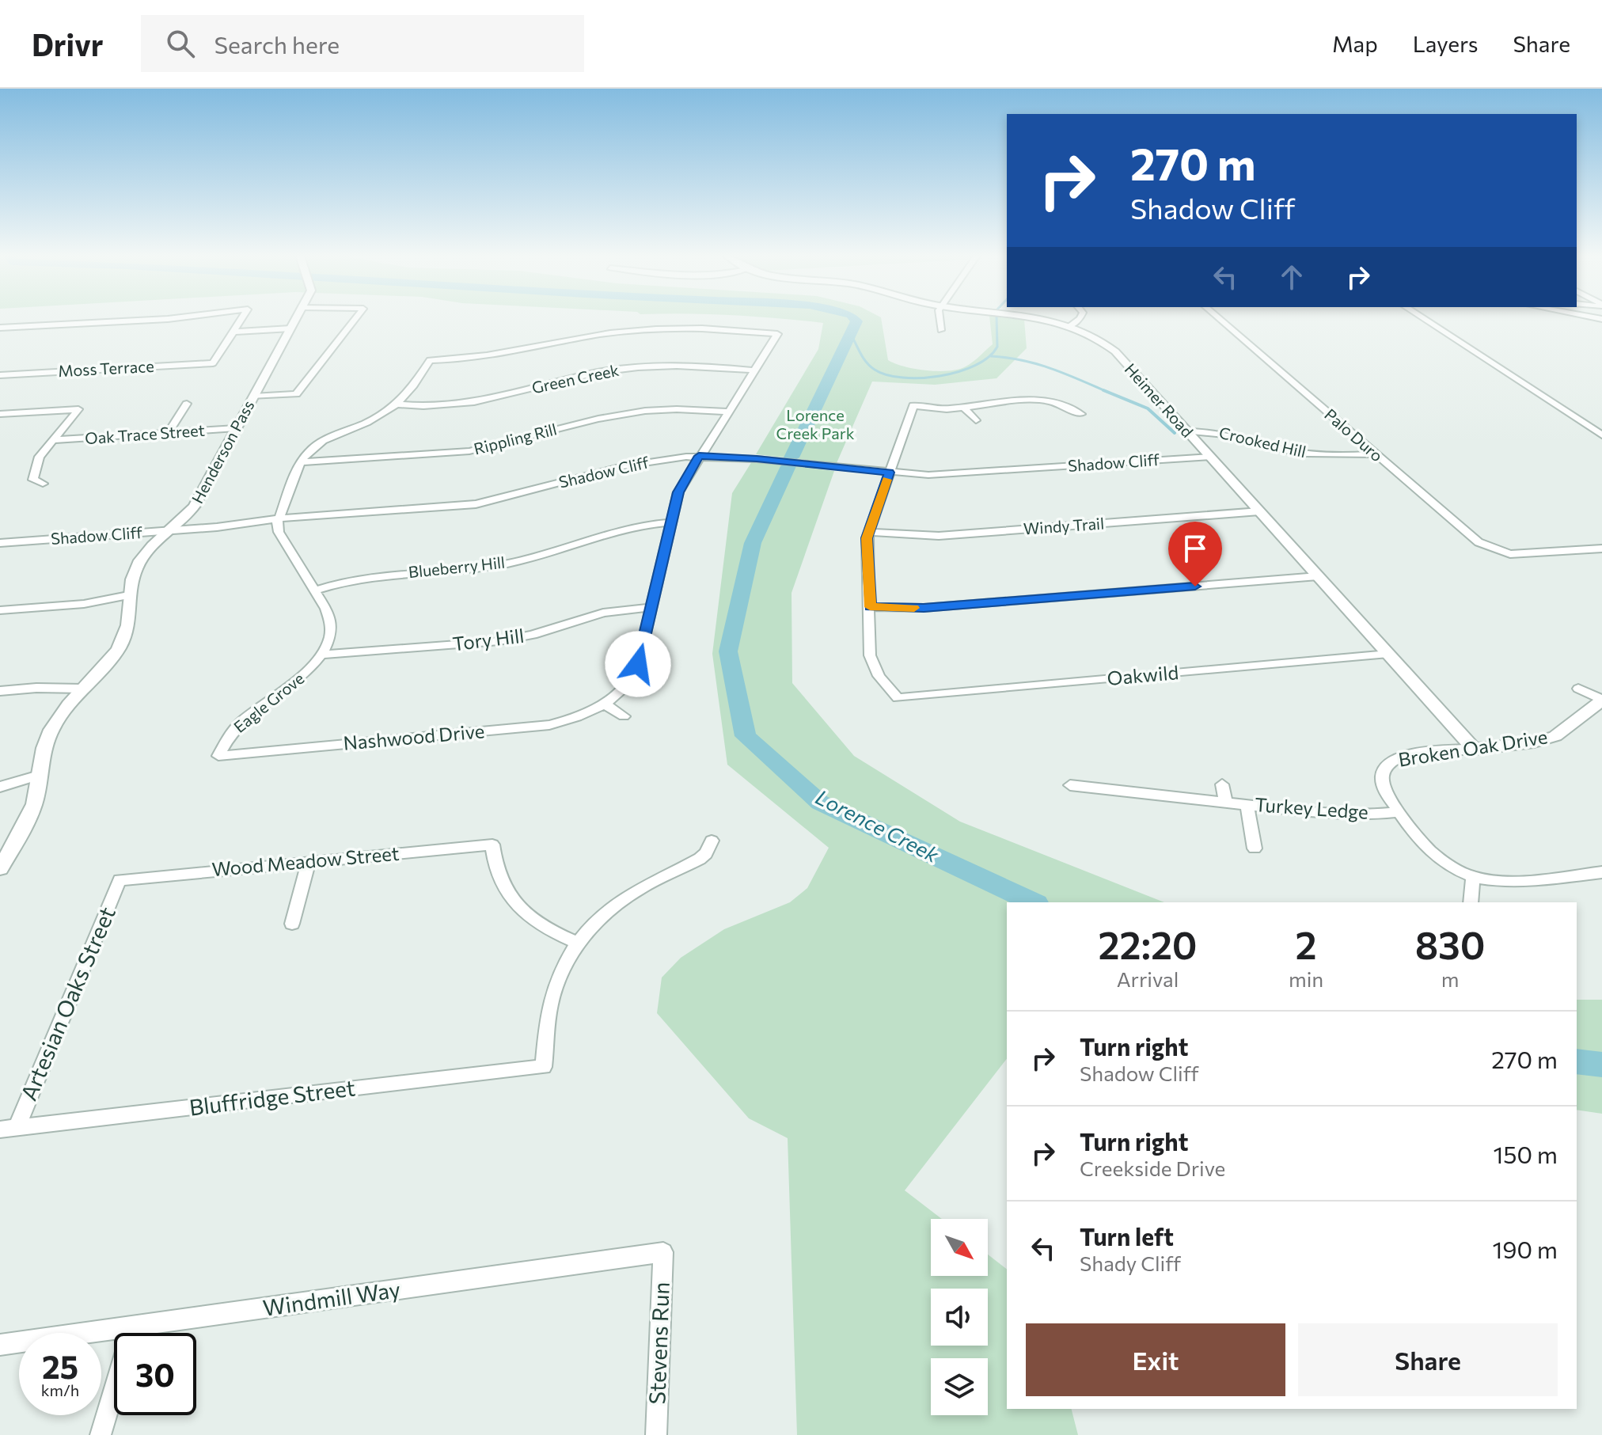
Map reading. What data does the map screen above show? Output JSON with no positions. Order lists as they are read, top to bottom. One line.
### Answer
{"streets":{"street":["Moss Terrace","Green Creek","Heimer Road","Oak Trace Street","Palo Duro","Rippling Rill","Crooked Hill","Henderson Pass","Shadow Cliff","Windy Trail","Blueberry Hill","Tory Hill","Oakwild","Eagle Grove","Nashwood Drive","Broken Oak Drive","Turkey Ledge","Wood Meadow Street","Artesian Oaks Street","Bluffridge Street","Windmill Way","Stevens Run"]},"crossings":[["Green Creek","Nashwood Drive"],["Heimer Road","Crooked Hill"],["Heimer Road","Shadow Cliff"],["Heimer Road","Windy Trail"],["Heimer Road","Oakwild"],["Heimer Road","Broken Oak Drive"],["Oak Trace Street","Henderson Pass"],["Palo Duro","Crooked Hill"],["Rippling Rill","Nashwood Drive"],["Henderson Pass","Shadow Cliff"],["Shadow Cliff","Eagle Grove"],["Shadow Cliff","Nashwood Drive"],["Blueberry Hill","Eagle Grove"],["Blueberry Hill","Nashwood Drive"],["Tory Hill","Eagle Grove"],["Tory Hill","Nashwood Drive"],["Eagle Grove","Nashwood Drive"],["Broken Oak Drive","Turkey Ledge"],["Wood Meadow Street","Artesian Oaks Street"],["Wood Meadow Street","Bluffridge Street"],["Artesian Oaks Street","Bluffridge Street"],["Windmill Way","Stevens Run"]],"water":["Lorence Creek"],"parks":["Lorence Creek Park"],"north":"bottom right","page":{"header":"Drivr","search":"Search here","nav":["Map","Layers","Share"],"turn":["270 m","Shadow Cliff"],"eta":["22:20","Arrival","2","min","830","m"],"list":[{"name":"Turn right","note":"Shadow Cliff","value":"270 m"},{"name":"Turn right","note":"Creekside Drive","value":"150 m"},{"name":"Turn left","note":"Shady Cliff","value":"190 m"}],"buttons":["Exit","Share"],"speed":"25 km/h","limit":"30"}}
